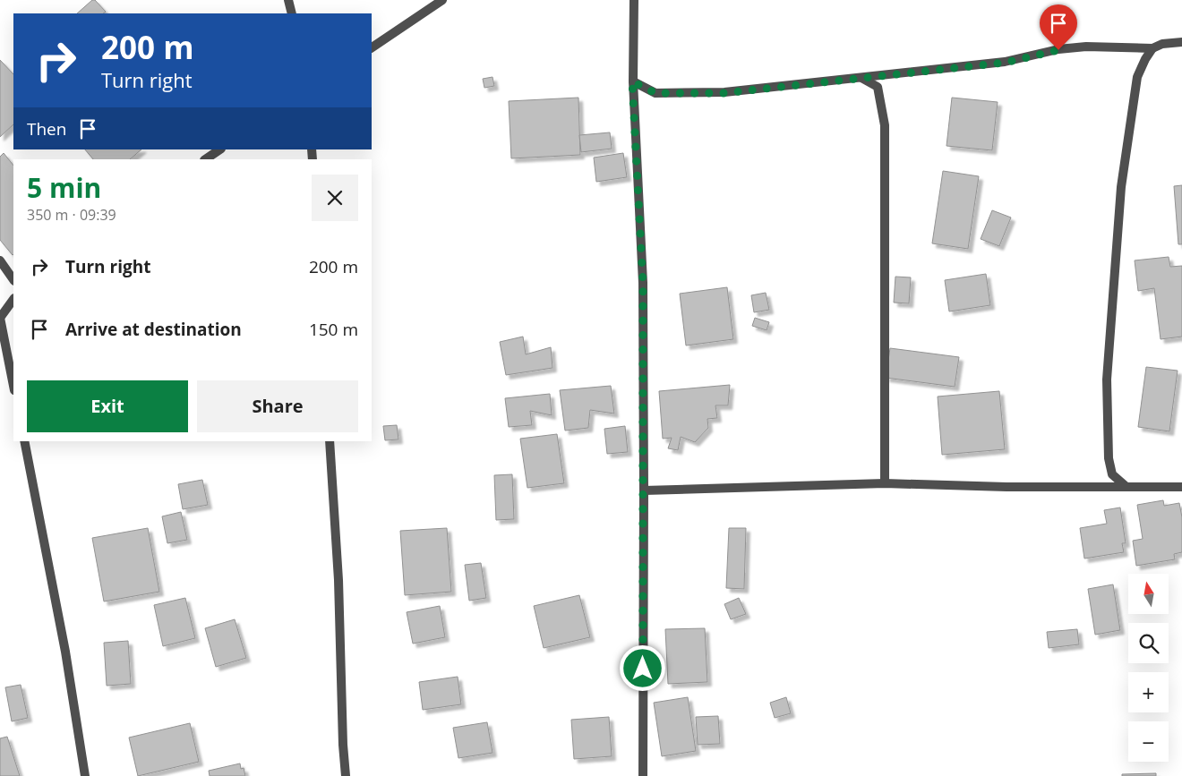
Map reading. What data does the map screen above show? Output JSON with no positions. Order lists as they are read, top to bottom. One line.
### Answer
{"north":"top","page":{"turn":["200 m","Turn right"],"then":"Then","heading":["5 min","350 m · 09:39"],"list":[{"name":"Turn right","value":"200 m"},{"name":"Arrive at destination","value":"150 m"}],"buttons":["Exit","Share"],"map_buttons":["+","−"]}}
